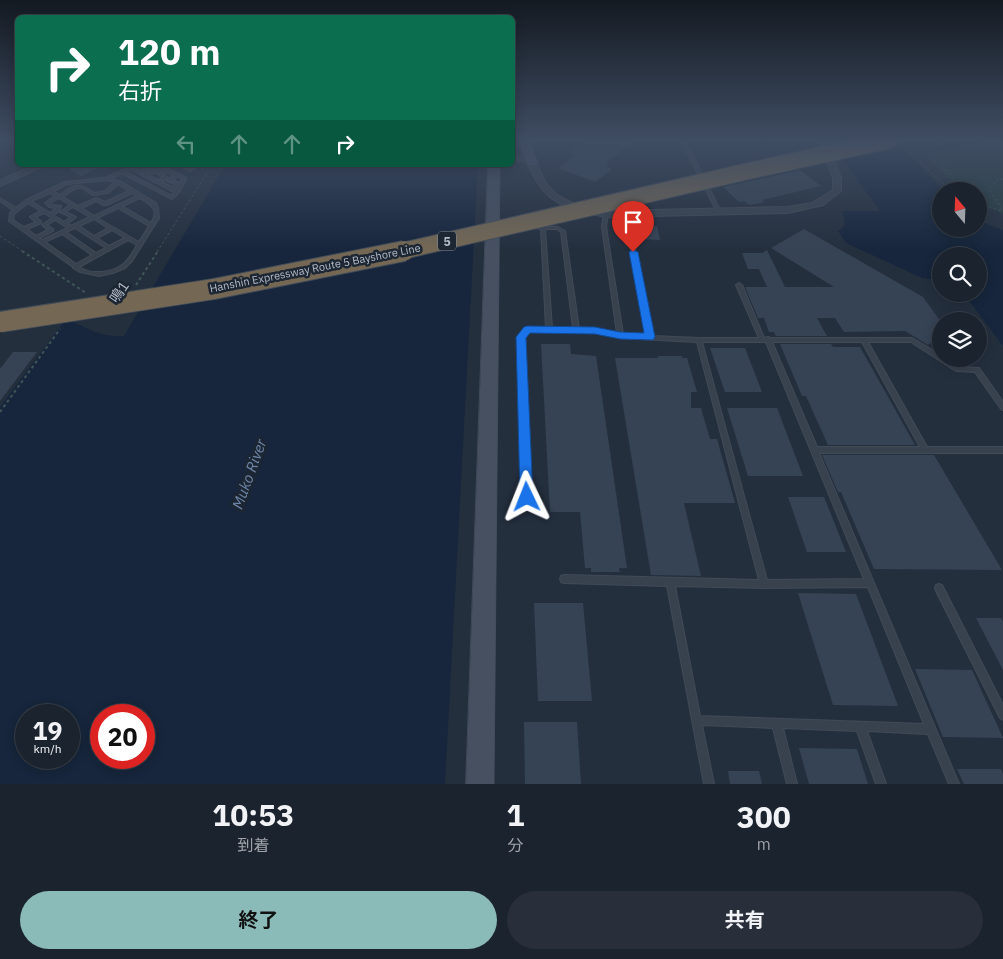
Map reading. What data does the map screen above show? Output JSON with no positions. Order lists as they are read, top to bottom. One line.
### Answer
{"streets":{"highway":["5","Hanshin Expressway Route 5 Bayshore Line"],"path":["鳴1"]},"water":["Muko River"],"north":"top","page":{"turn":["120 m","右折"],"speed":"19 km/h","limit":"20","eta":["10:53","到着","1","分","300","m"],"buttons":["終了","共有"]}}
